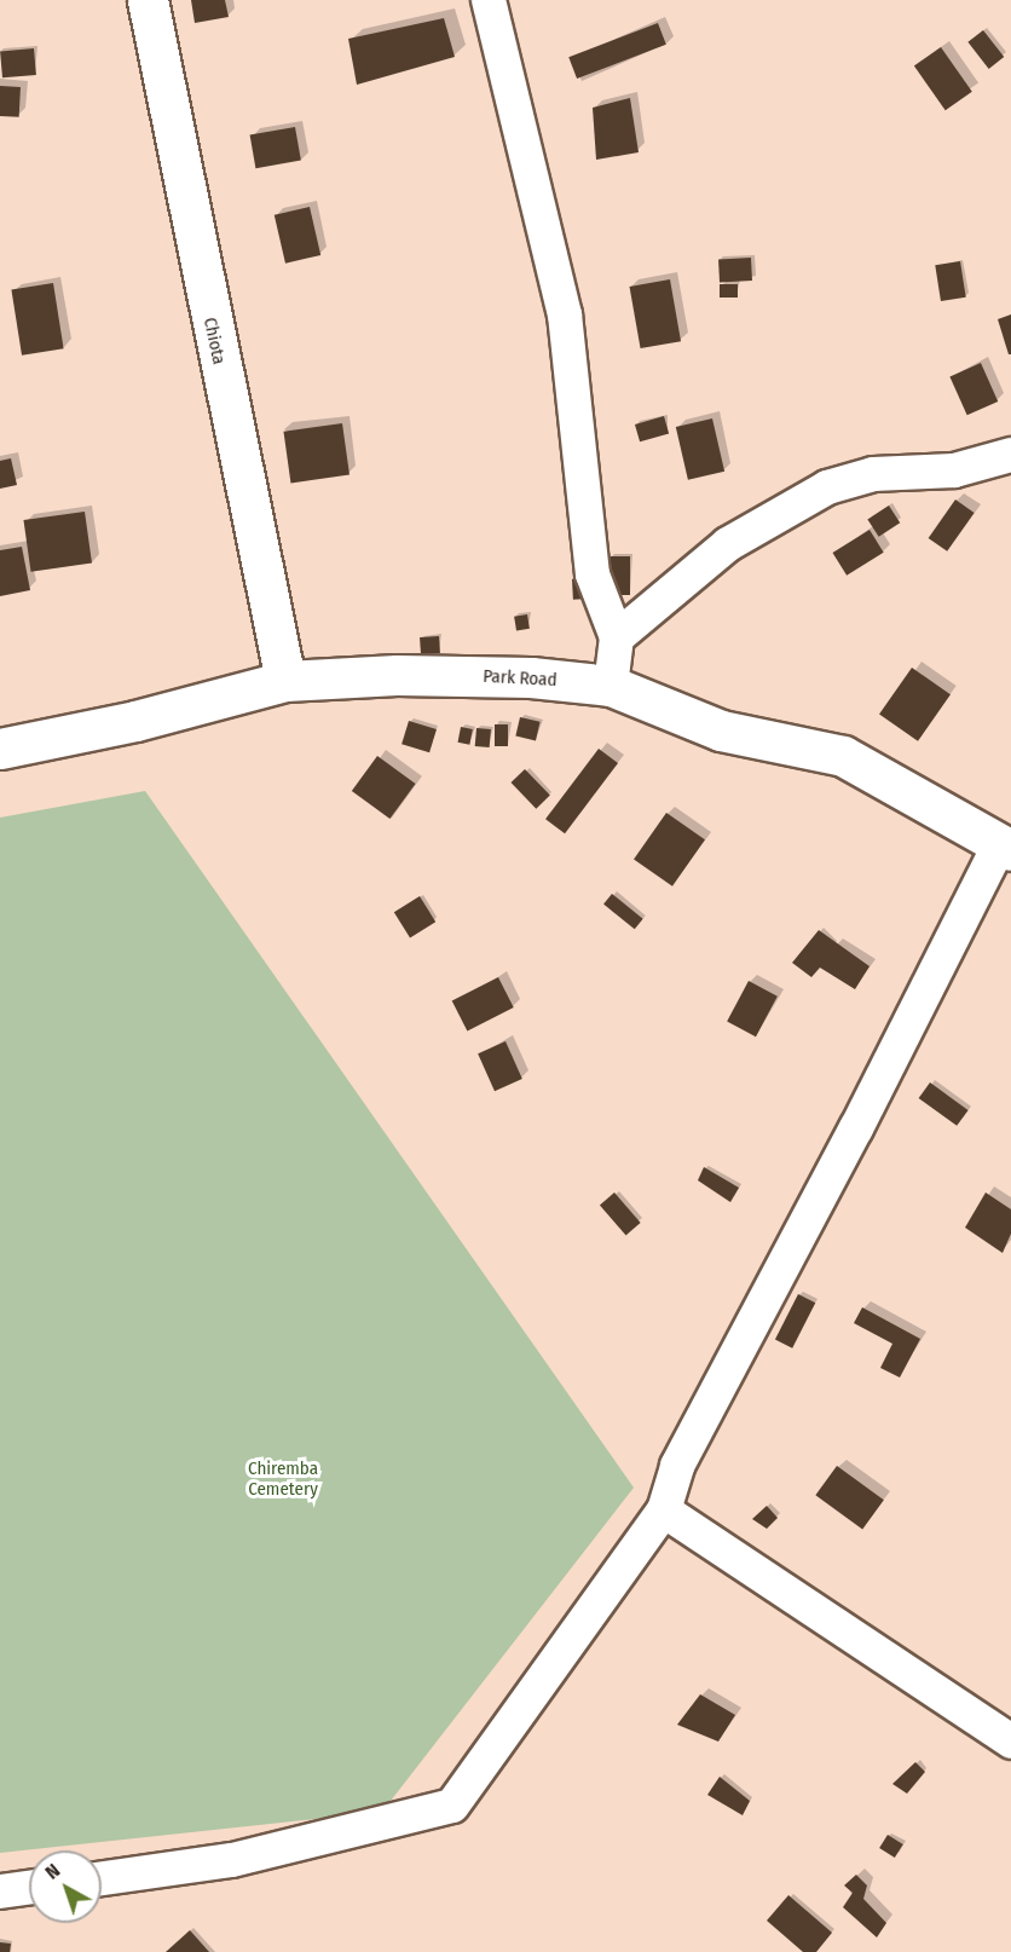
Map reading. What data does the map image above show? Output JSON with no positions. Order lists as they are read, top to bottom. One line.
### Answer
{"streets":{"street":["Chiota","Park Road"]},"crossings":[["Chiota","Park Road"]],"parks":["Chiremba Cemetery"],"north":"top left"}
